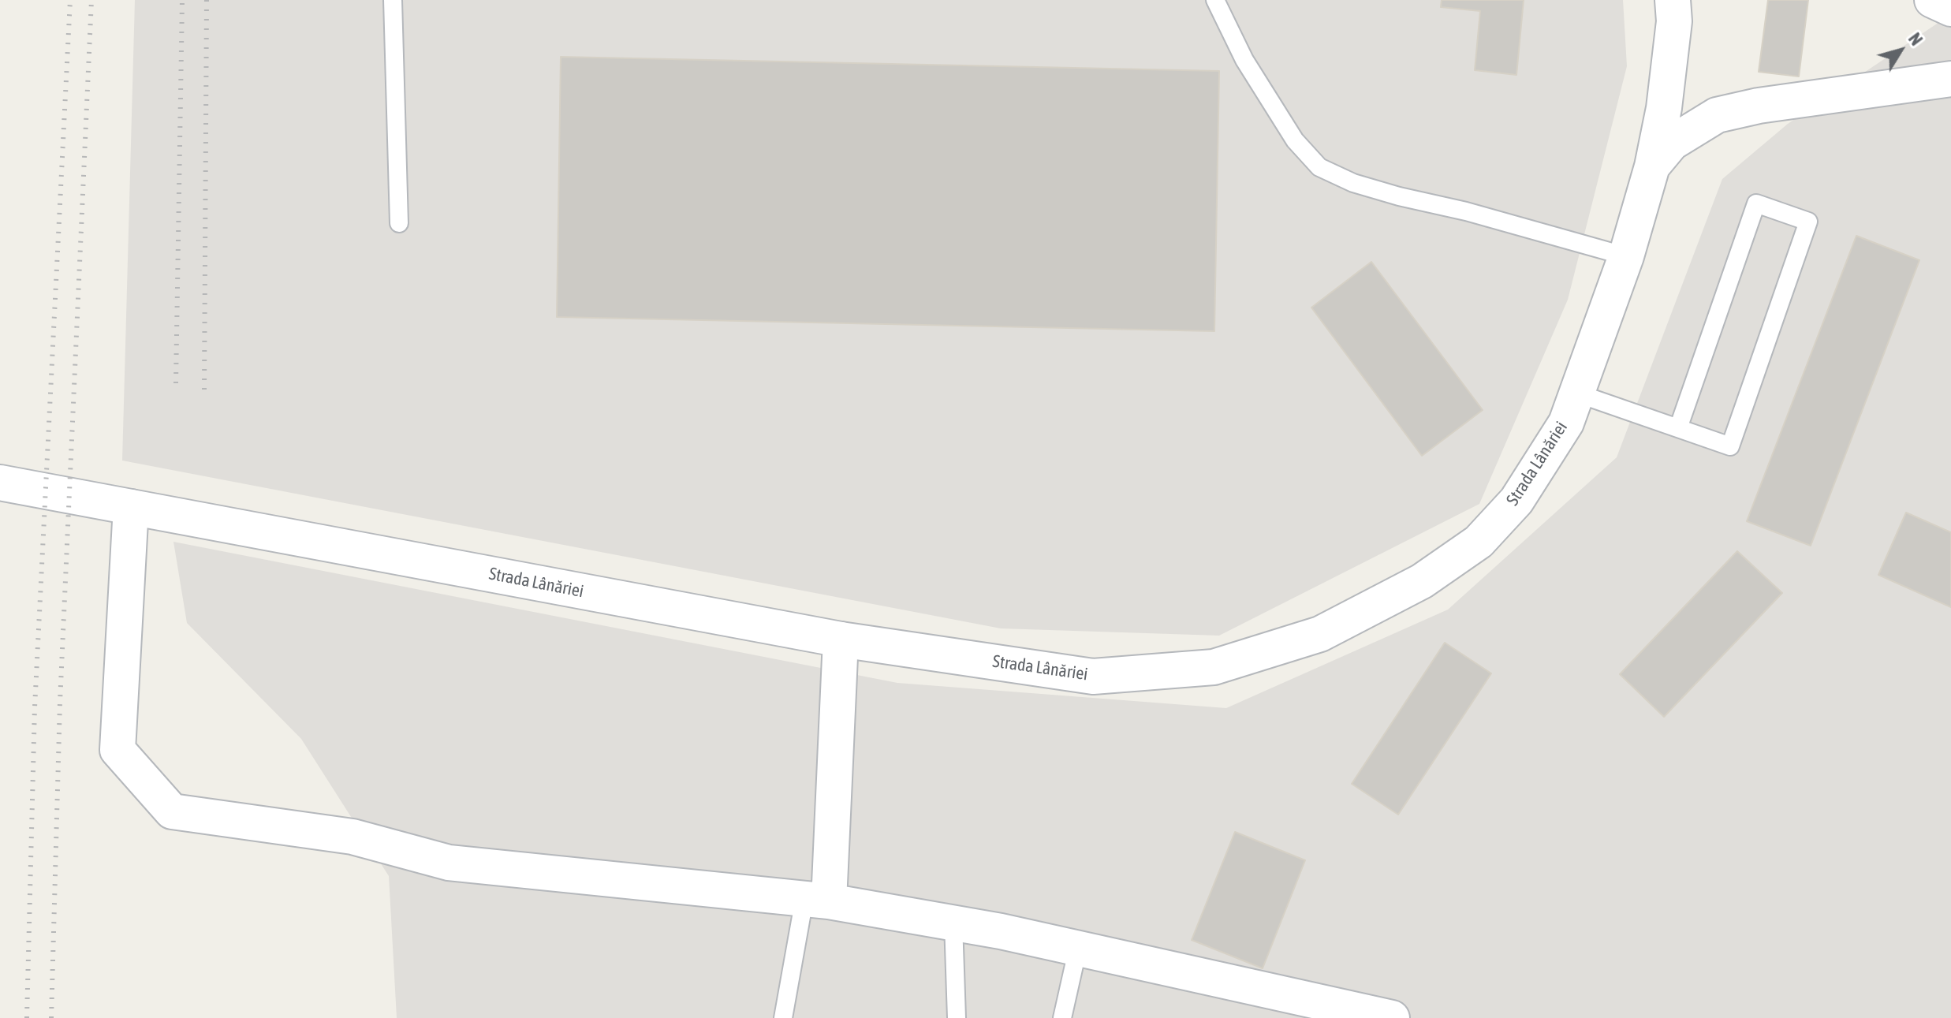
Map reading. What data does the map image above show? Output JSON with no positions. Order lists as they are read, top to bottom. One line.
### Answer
{"streets":{"street":["Strada Lânăriei"]},"north":"top right"}
